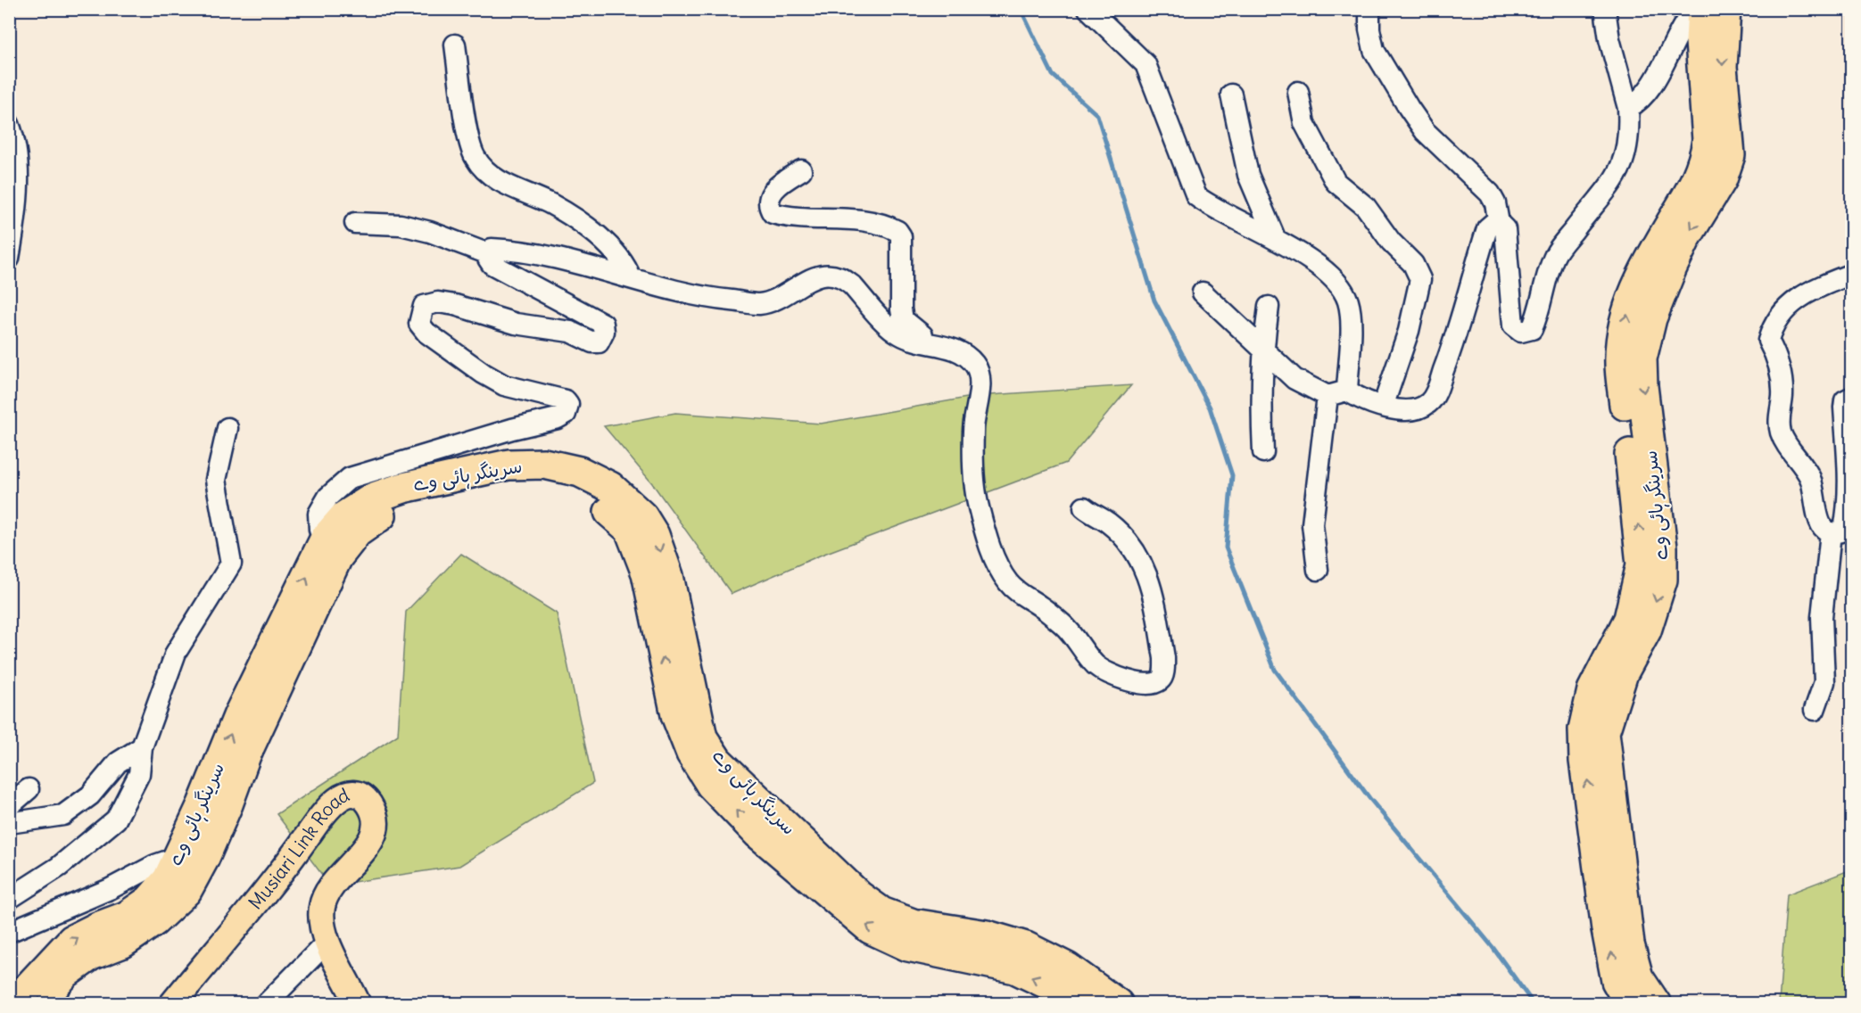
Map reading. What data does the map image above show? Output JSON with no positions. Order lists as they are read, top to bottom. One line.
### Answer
{"streets":{"highway":["سرینگر ہائی وے"],"main road":["Musiari Link Road"]}}
